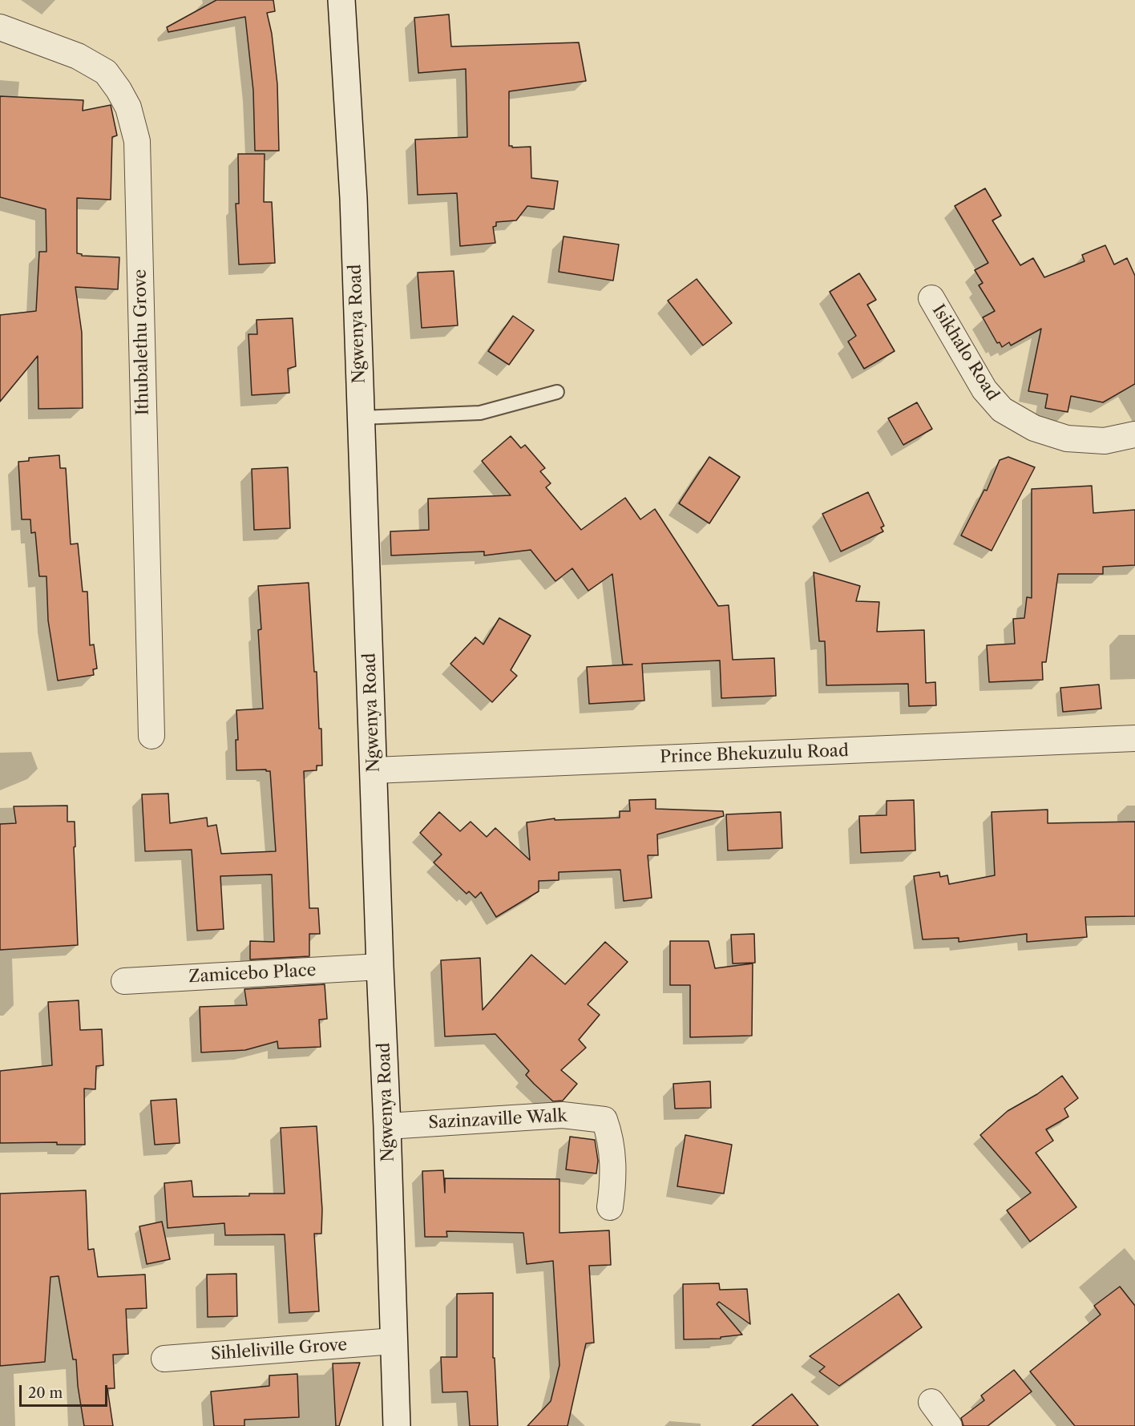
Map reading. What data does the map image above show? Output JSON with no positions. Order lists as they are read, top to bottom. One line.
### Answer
{"streets":{"street":["Ngwenya Road","Ithubalethu Grove","Isikhalo Road","Prince Bhekuzulu Road","Zamicebo Place","Sazinzaville Walk","Sihleliville Grove"]},"crossings":[["Ngwenya Road","Prince Bhekuzulu Road"],["Ngwenya Road","Zamicebo Place"],["Ngwenya Road","Sazinzaville Walk"],["Ngwenya Road","Sihleliville Grove"]],"scale_bar":"20 m"}
